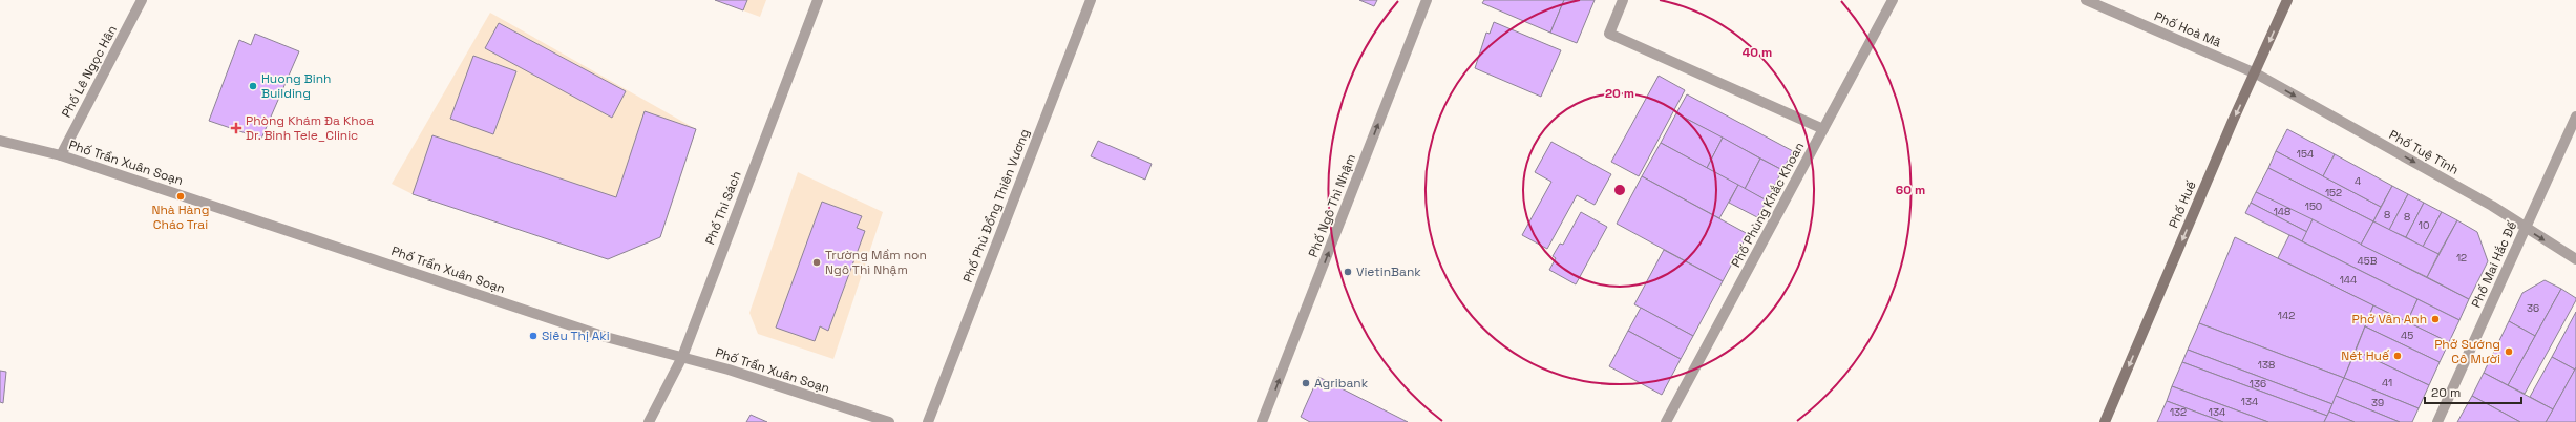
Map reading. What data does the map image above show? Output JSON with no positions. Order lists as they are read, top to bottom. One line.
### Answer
{"streets":{"main road":["Phố Huế"],"street":["Phố Hoà Mã","Phố Lê Ngọc Hân","Phố Tuệ Tĩnh","Phố Trần Xuân Soạn","Phố Phùng Khắc Khoan","Phố Phù Đổng Thiên Vương","Phố Ngô Thì Nhậm","Phố Thi Sách","Phố Mai Hắc Đế"]},"crossings":[["Phố Hoà Mã","Phố Tuệ Tĩnh"],["Phố Hoà Mã","Phố Huế"],["Phố Lê Ngọc Hân","Phố Trần Xuân Soạn"],["Phố Tuệ Tĩnh","Phố Huế"],["Phố Tuệ Tĩnh","Phố Mai Hắc Đế"],["Phố Trần Xuân Soạn","Phố Thi Sách"]],"one_way":["Phố Tuệ Tĩnh","Phố Huế","Phố Ngô Thì Nhậm"],"places":{"other":["Huong Binh Building","Nhà Hàng Cháo Trai","Trường Mầm non Ngô Thì Nhậm","VietinBank","Phở Vân Anh","Siêu Thị Aki","Phở Sướng Cô Mười","Nét Huế","Agribank"],"health":["Phòng Khám Đa Khoa Dr. Binh Tele_Clinic"]},"house_numbers":["154","4","152","150","148","8","8","10","12","45B","144","36","142","45","138","41","136","134","39","132","134"],"scale_bar":"20 m","rings":["40 m","20 m","60 m"]}
